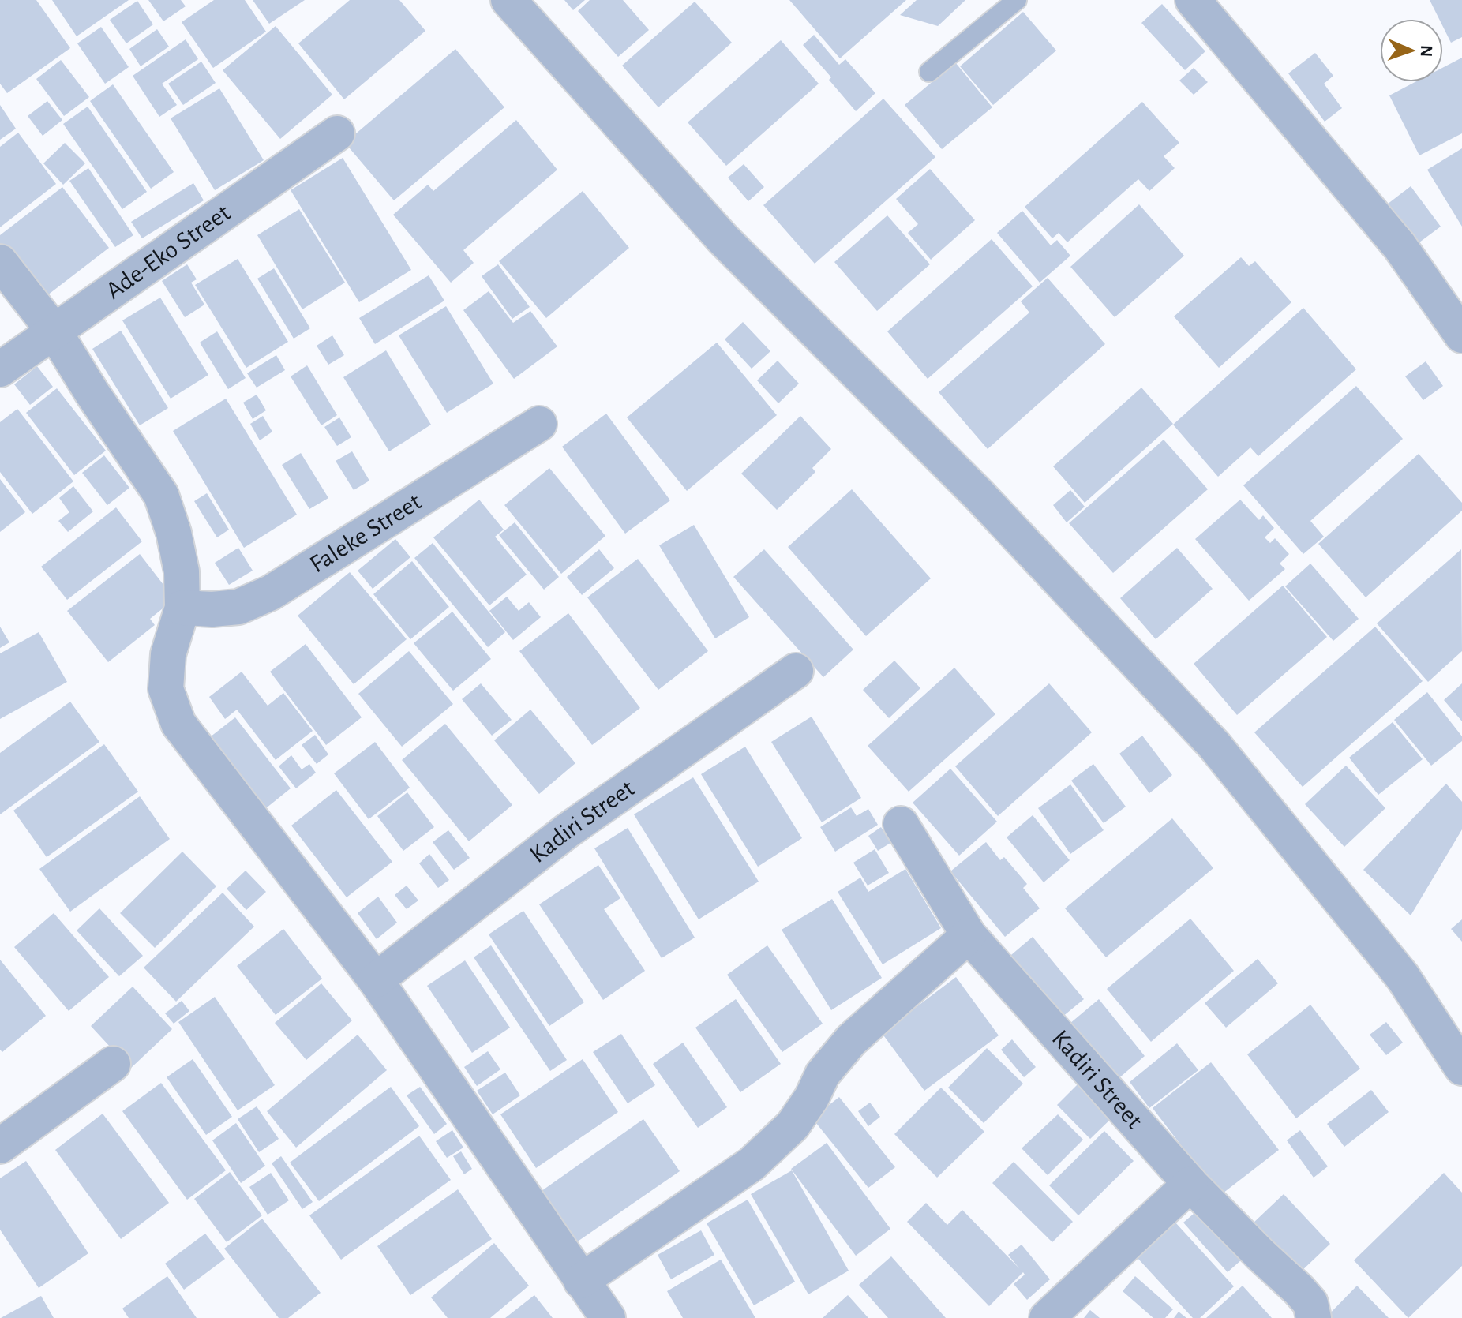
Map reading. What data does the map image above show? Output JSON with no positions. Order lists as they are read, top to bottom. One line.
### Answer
{"streets":{"street":["Ade-Eko Street","Faleke Street","Kadiri Street"]},"north":"right"}
